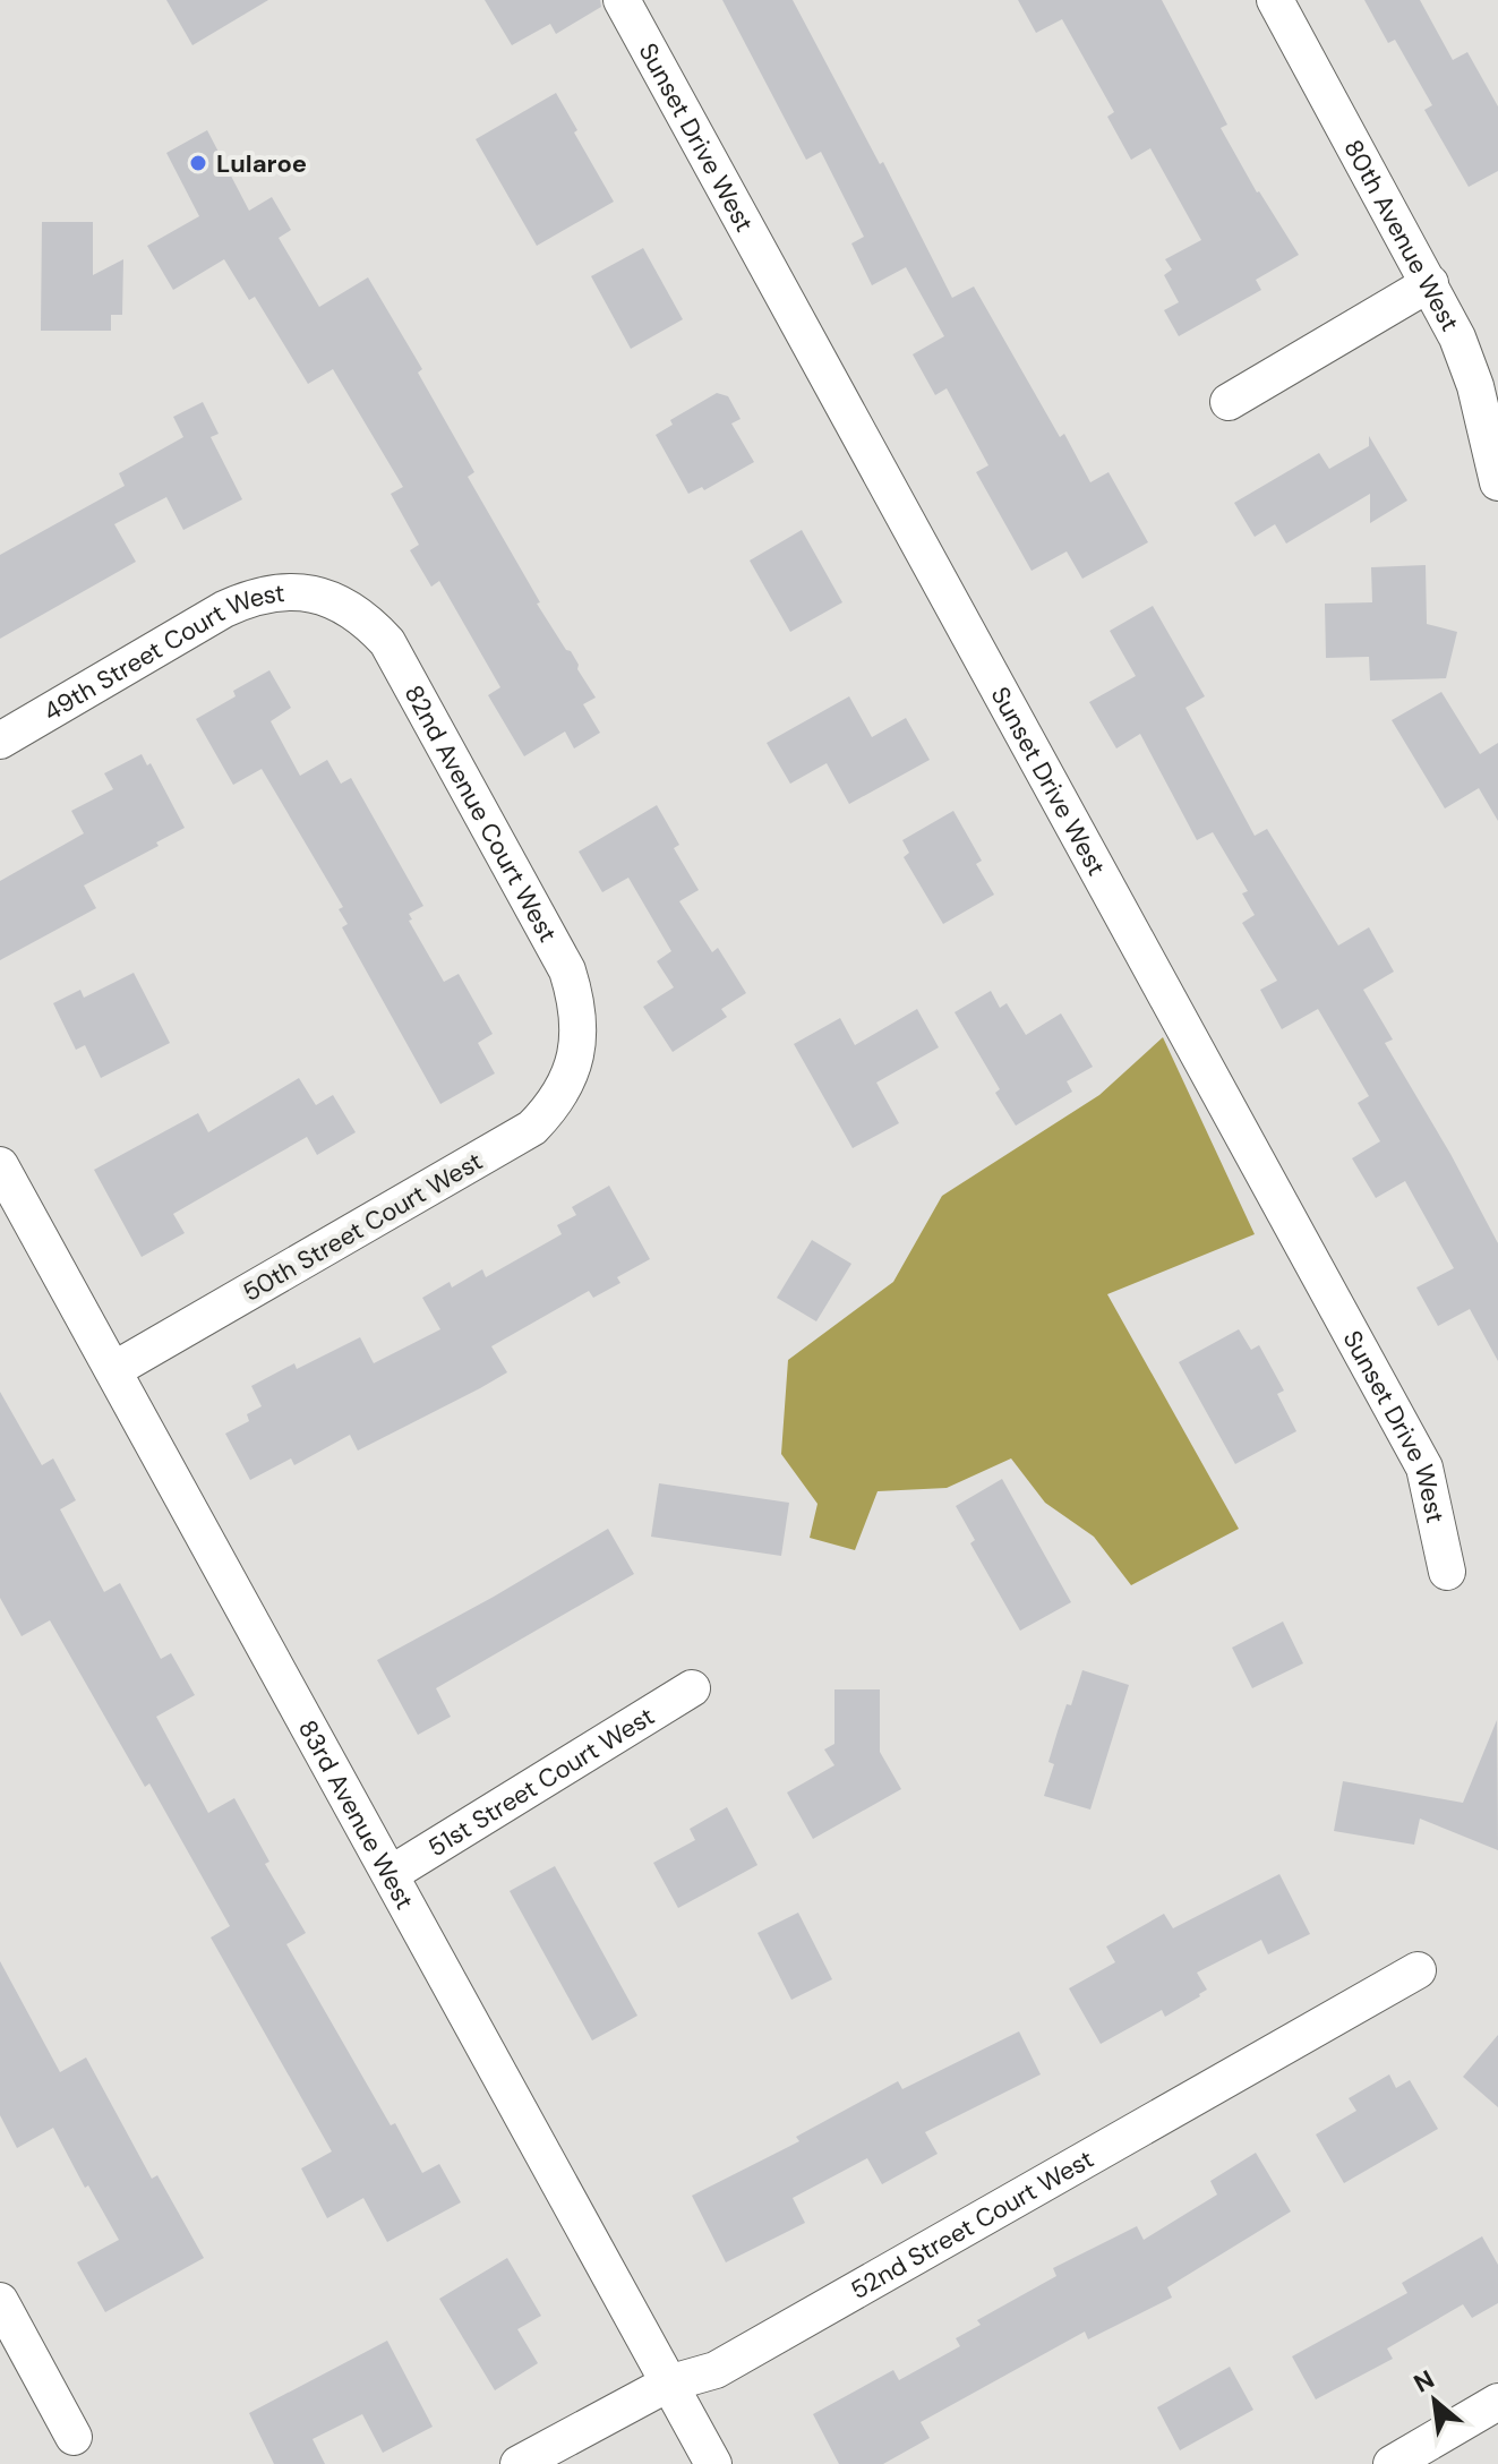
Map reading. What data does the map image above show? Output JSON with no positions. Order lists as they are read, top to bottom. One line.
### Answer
{"streets":{"street":["Sunset Drive West","80th Avenue West","49th Street Court West","82nd Avenue Court West","50th Street Court West","51st Street Court West","83rd Avenue West","52nd Street Court West"]},"crossings":[["49th Street Court West","82nd Avenue Court West"],["82nd Avenue Court West","50th Street Court West"],["50th Street Court West","83rd Avenue West"],["51st Street Court West","83rd Avenue West"],["83rd Avenue West","52nd Street Court West"]],"places":["Lularoe"],"north":"top left"}
